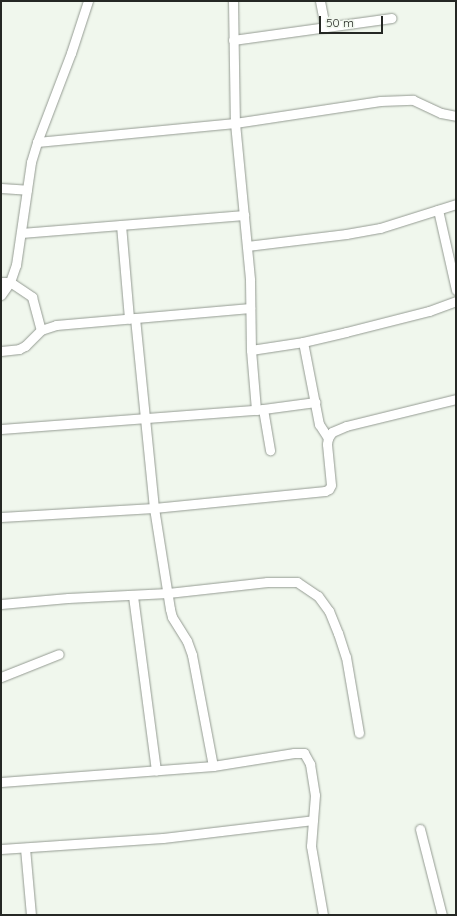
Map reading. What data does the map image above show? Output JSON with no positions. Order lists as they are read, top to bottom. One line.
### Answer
{"scale_bar":"50 m"}
